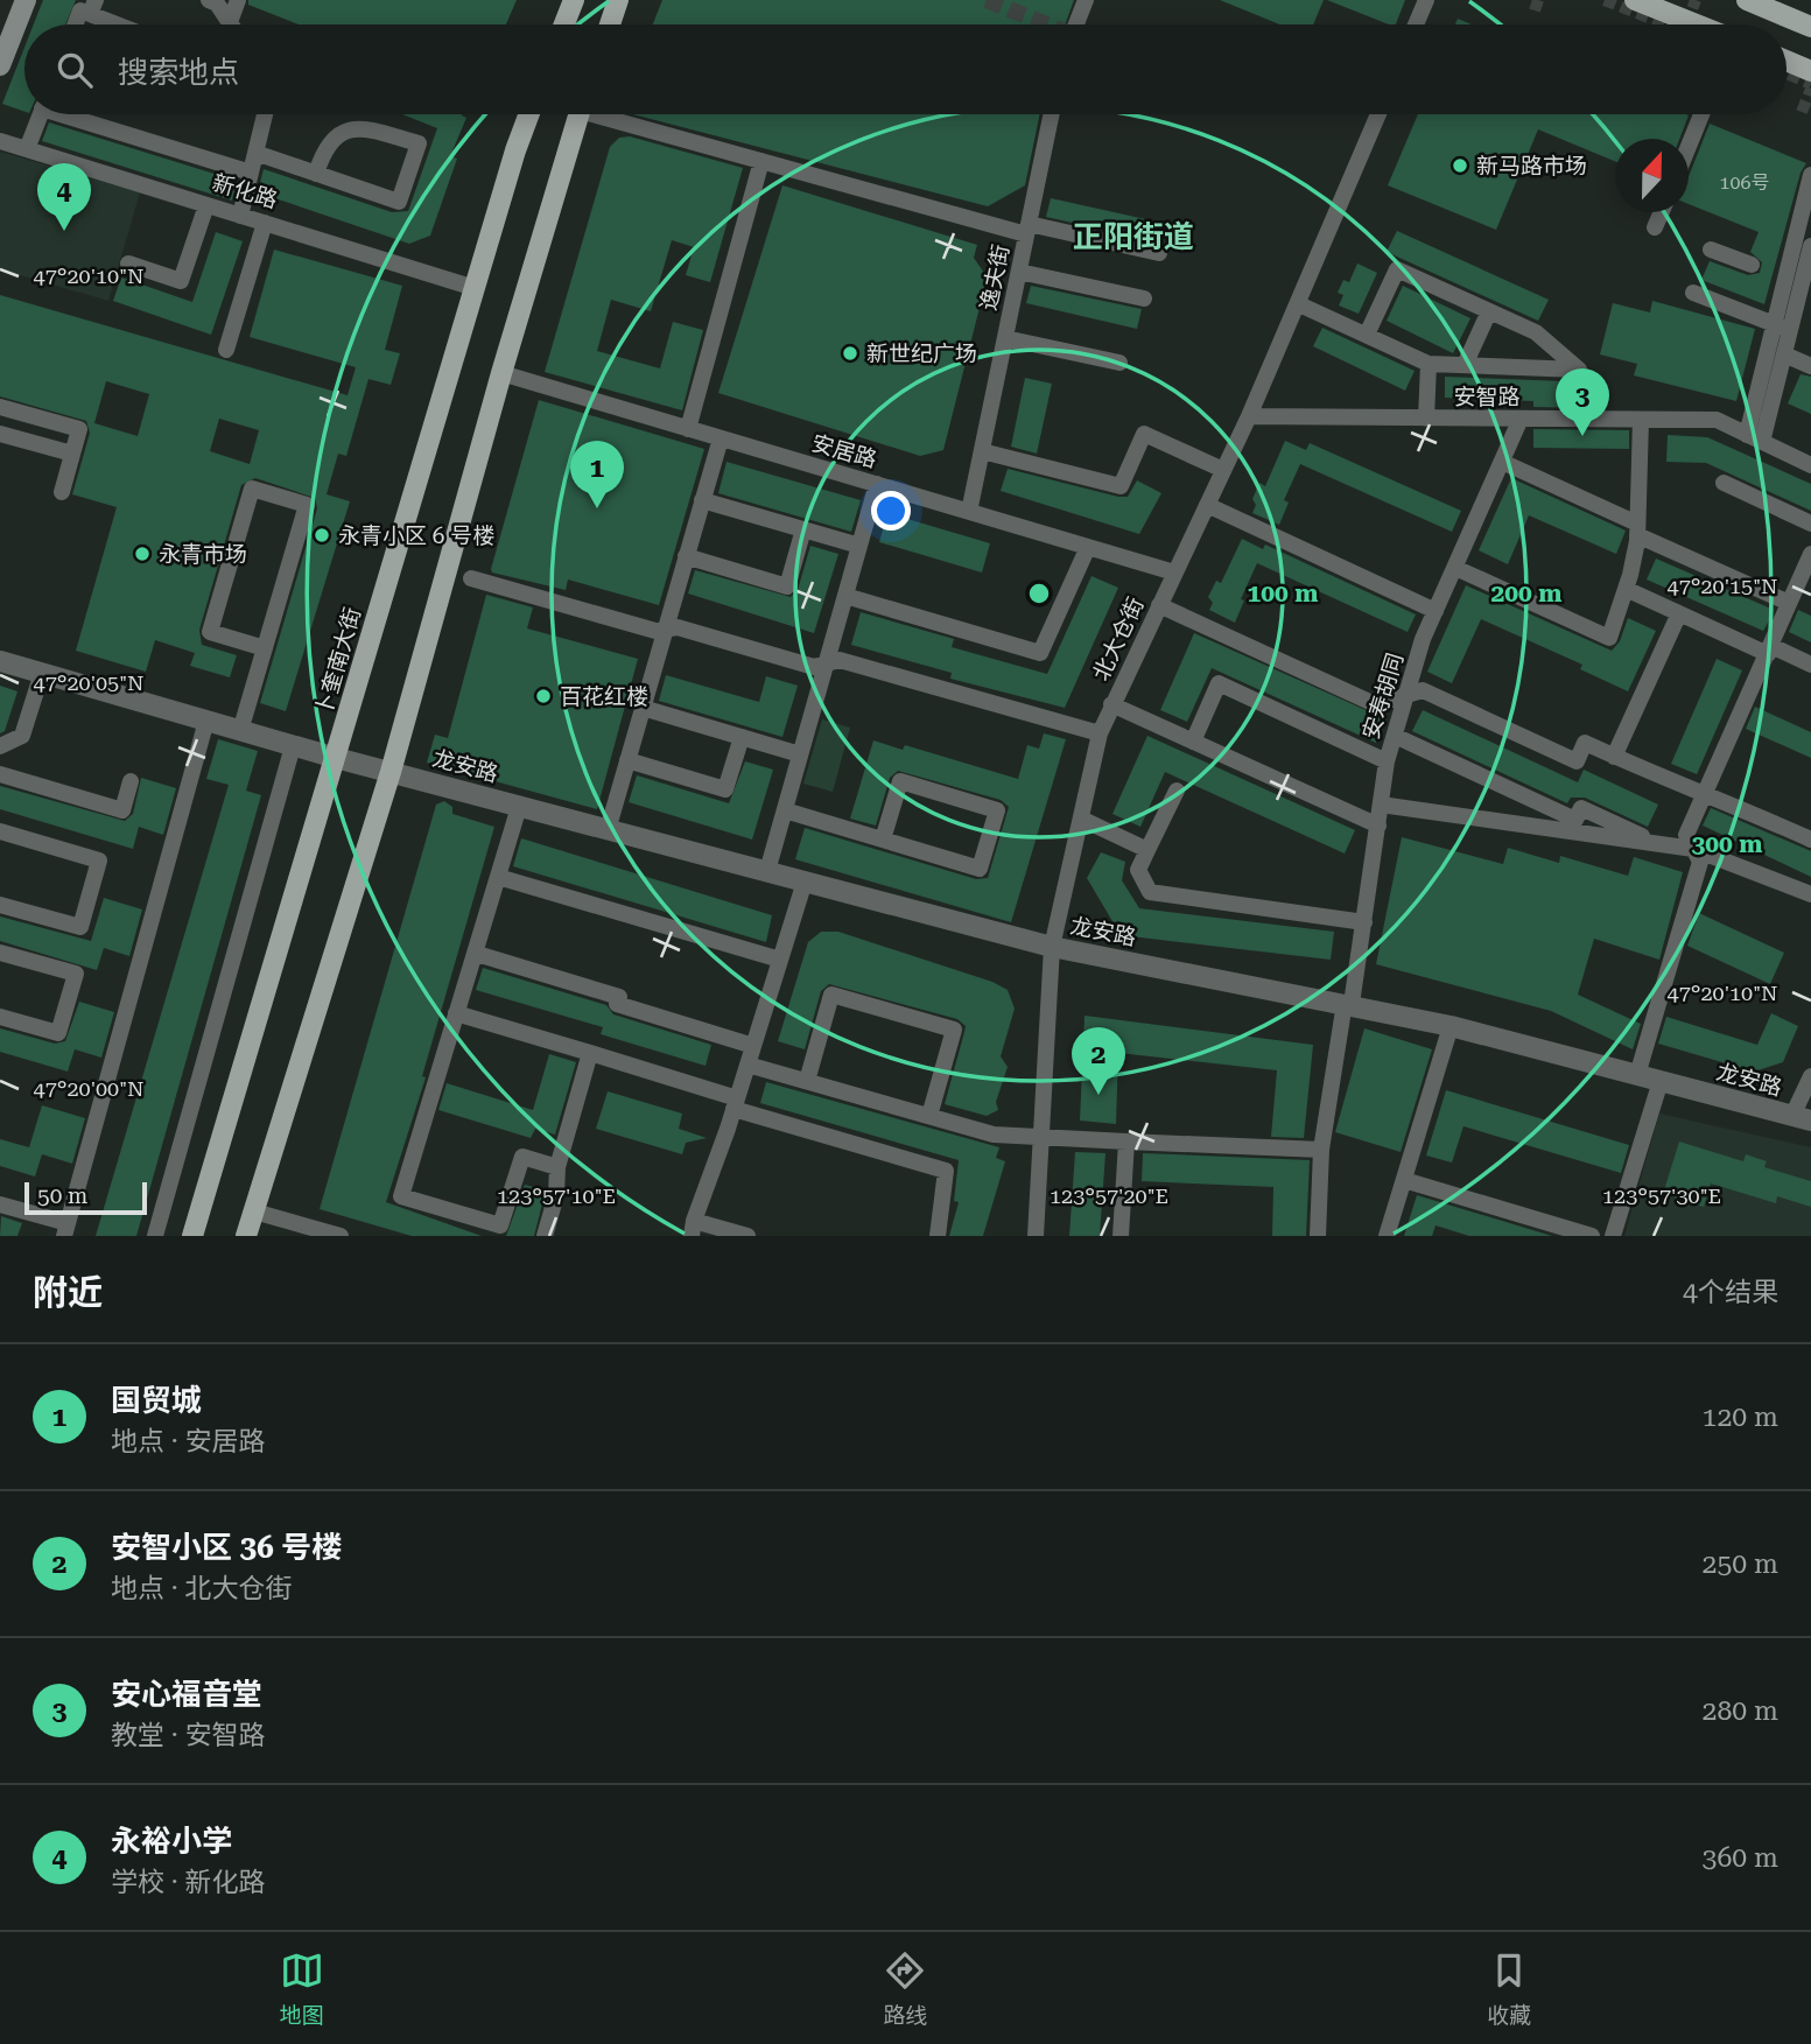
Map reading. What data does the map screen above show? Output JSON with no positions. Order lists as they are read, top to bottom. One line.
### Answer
{"streets":{"main road":["卜奎南大街"],"street":["新化路","逸夫街","安智路","安居路","北大仓街","安寿胡同","龙安路"]},"crossings":[["新化路","卜奎南大街"],["逸夫街","安居路"],["安智路","北大仓街"],["安智路","安寿胡同"],["安居路","北大仓街"],["北大仓街","龙安路"],["安寿胡同","龙安路"]],"districts":["正阳街道"],"places":["新马路市场","新世纪广场","永青小区 6 号楼","永青市场","百花红楼"],"house_numbers":["106号"],"scale_bar":"50 m","north":"top","page":{"search":"搜索地点","pins":["4","3","1","2"],"scale":"50 m","heading":["附近","4个结果"],"list":[{"mark":"1","name":"国贸城","note":"地点 · 安居路","value":"120 m"},{"mark":"2","name":"安智小区 36 号楼","note":"地点 · 北大仓街","value":"250 m"},{"mark":"3","name":"安心福音堂","note":"教堂 · 安智路","value":"280 m"},{"mark":"4","name":"永裕小学","note":"学校 · 新化路","value":"360 m"}],"nav":["地图","路线","收藏"]},"coordinates":["47°20'10\"N","47°20'15\"N","47°20'05\"N","47°20'00\"N","123°57'10\"E","123°57'20\"E","123°57'30\"E"],"rings":["100 m","200 m","300 m"]}
